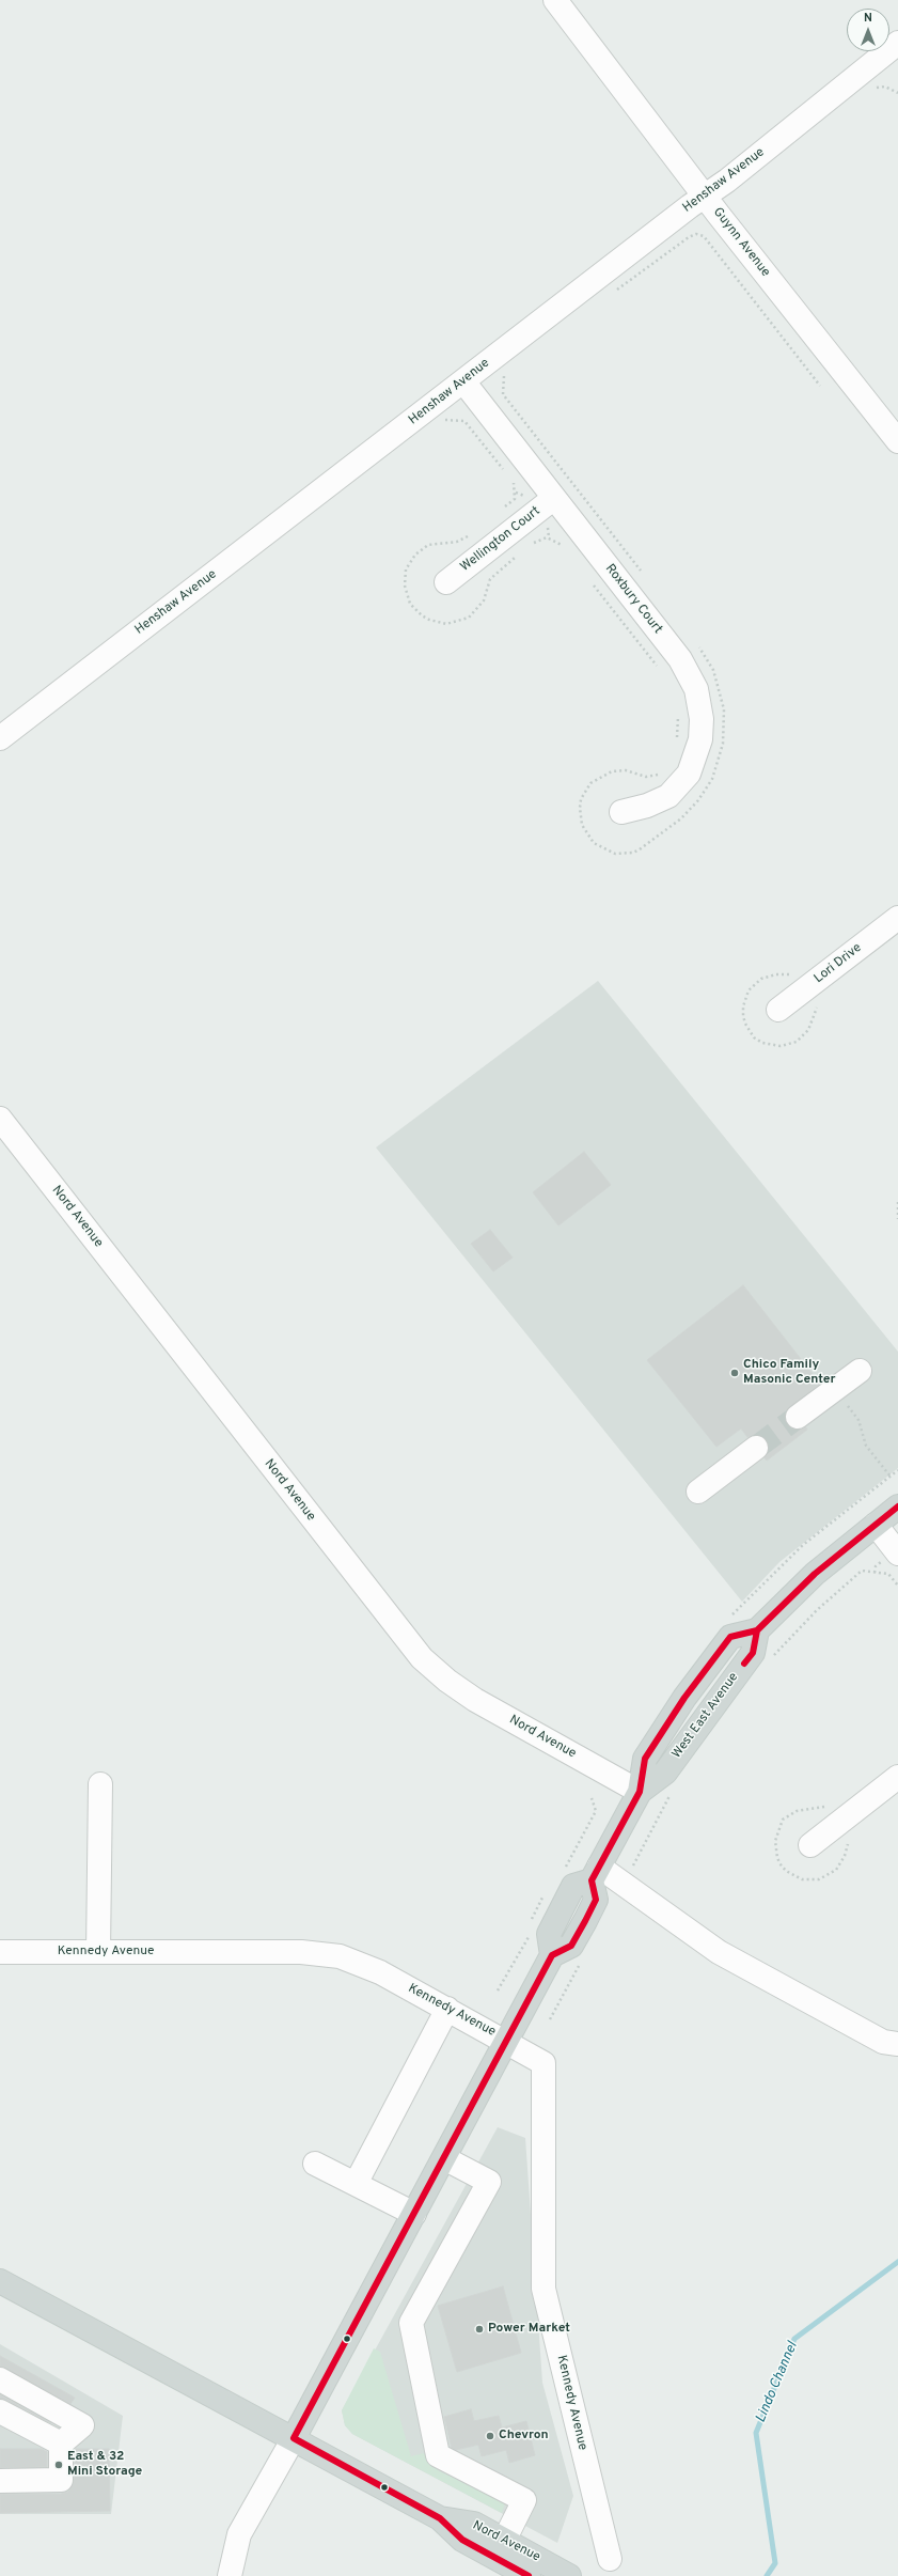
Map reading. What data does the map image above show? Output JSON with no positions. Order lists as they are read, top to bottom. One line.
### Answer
{"streets":{"main road":["Nord Avenue","West East Avenue"],"street":["Henshaw Avenue","Guynn Avenue","Wellington Court","Roxbury Court","Lori Drive","Kennedy Avenue"]},"crossings":[["Henshaw Avenue","Guynn Avenue"],["Henshaw Avenue","Roxbury Court"],["Wellington Court","Roxbury Court"],["Nord Avenue","West East Avenue"]],"water":["Lindo Channel"],"places":["Chico Family Masonic Center","Power Market","Chevron","East & 32 Mini Storage"],"north":"top"}
